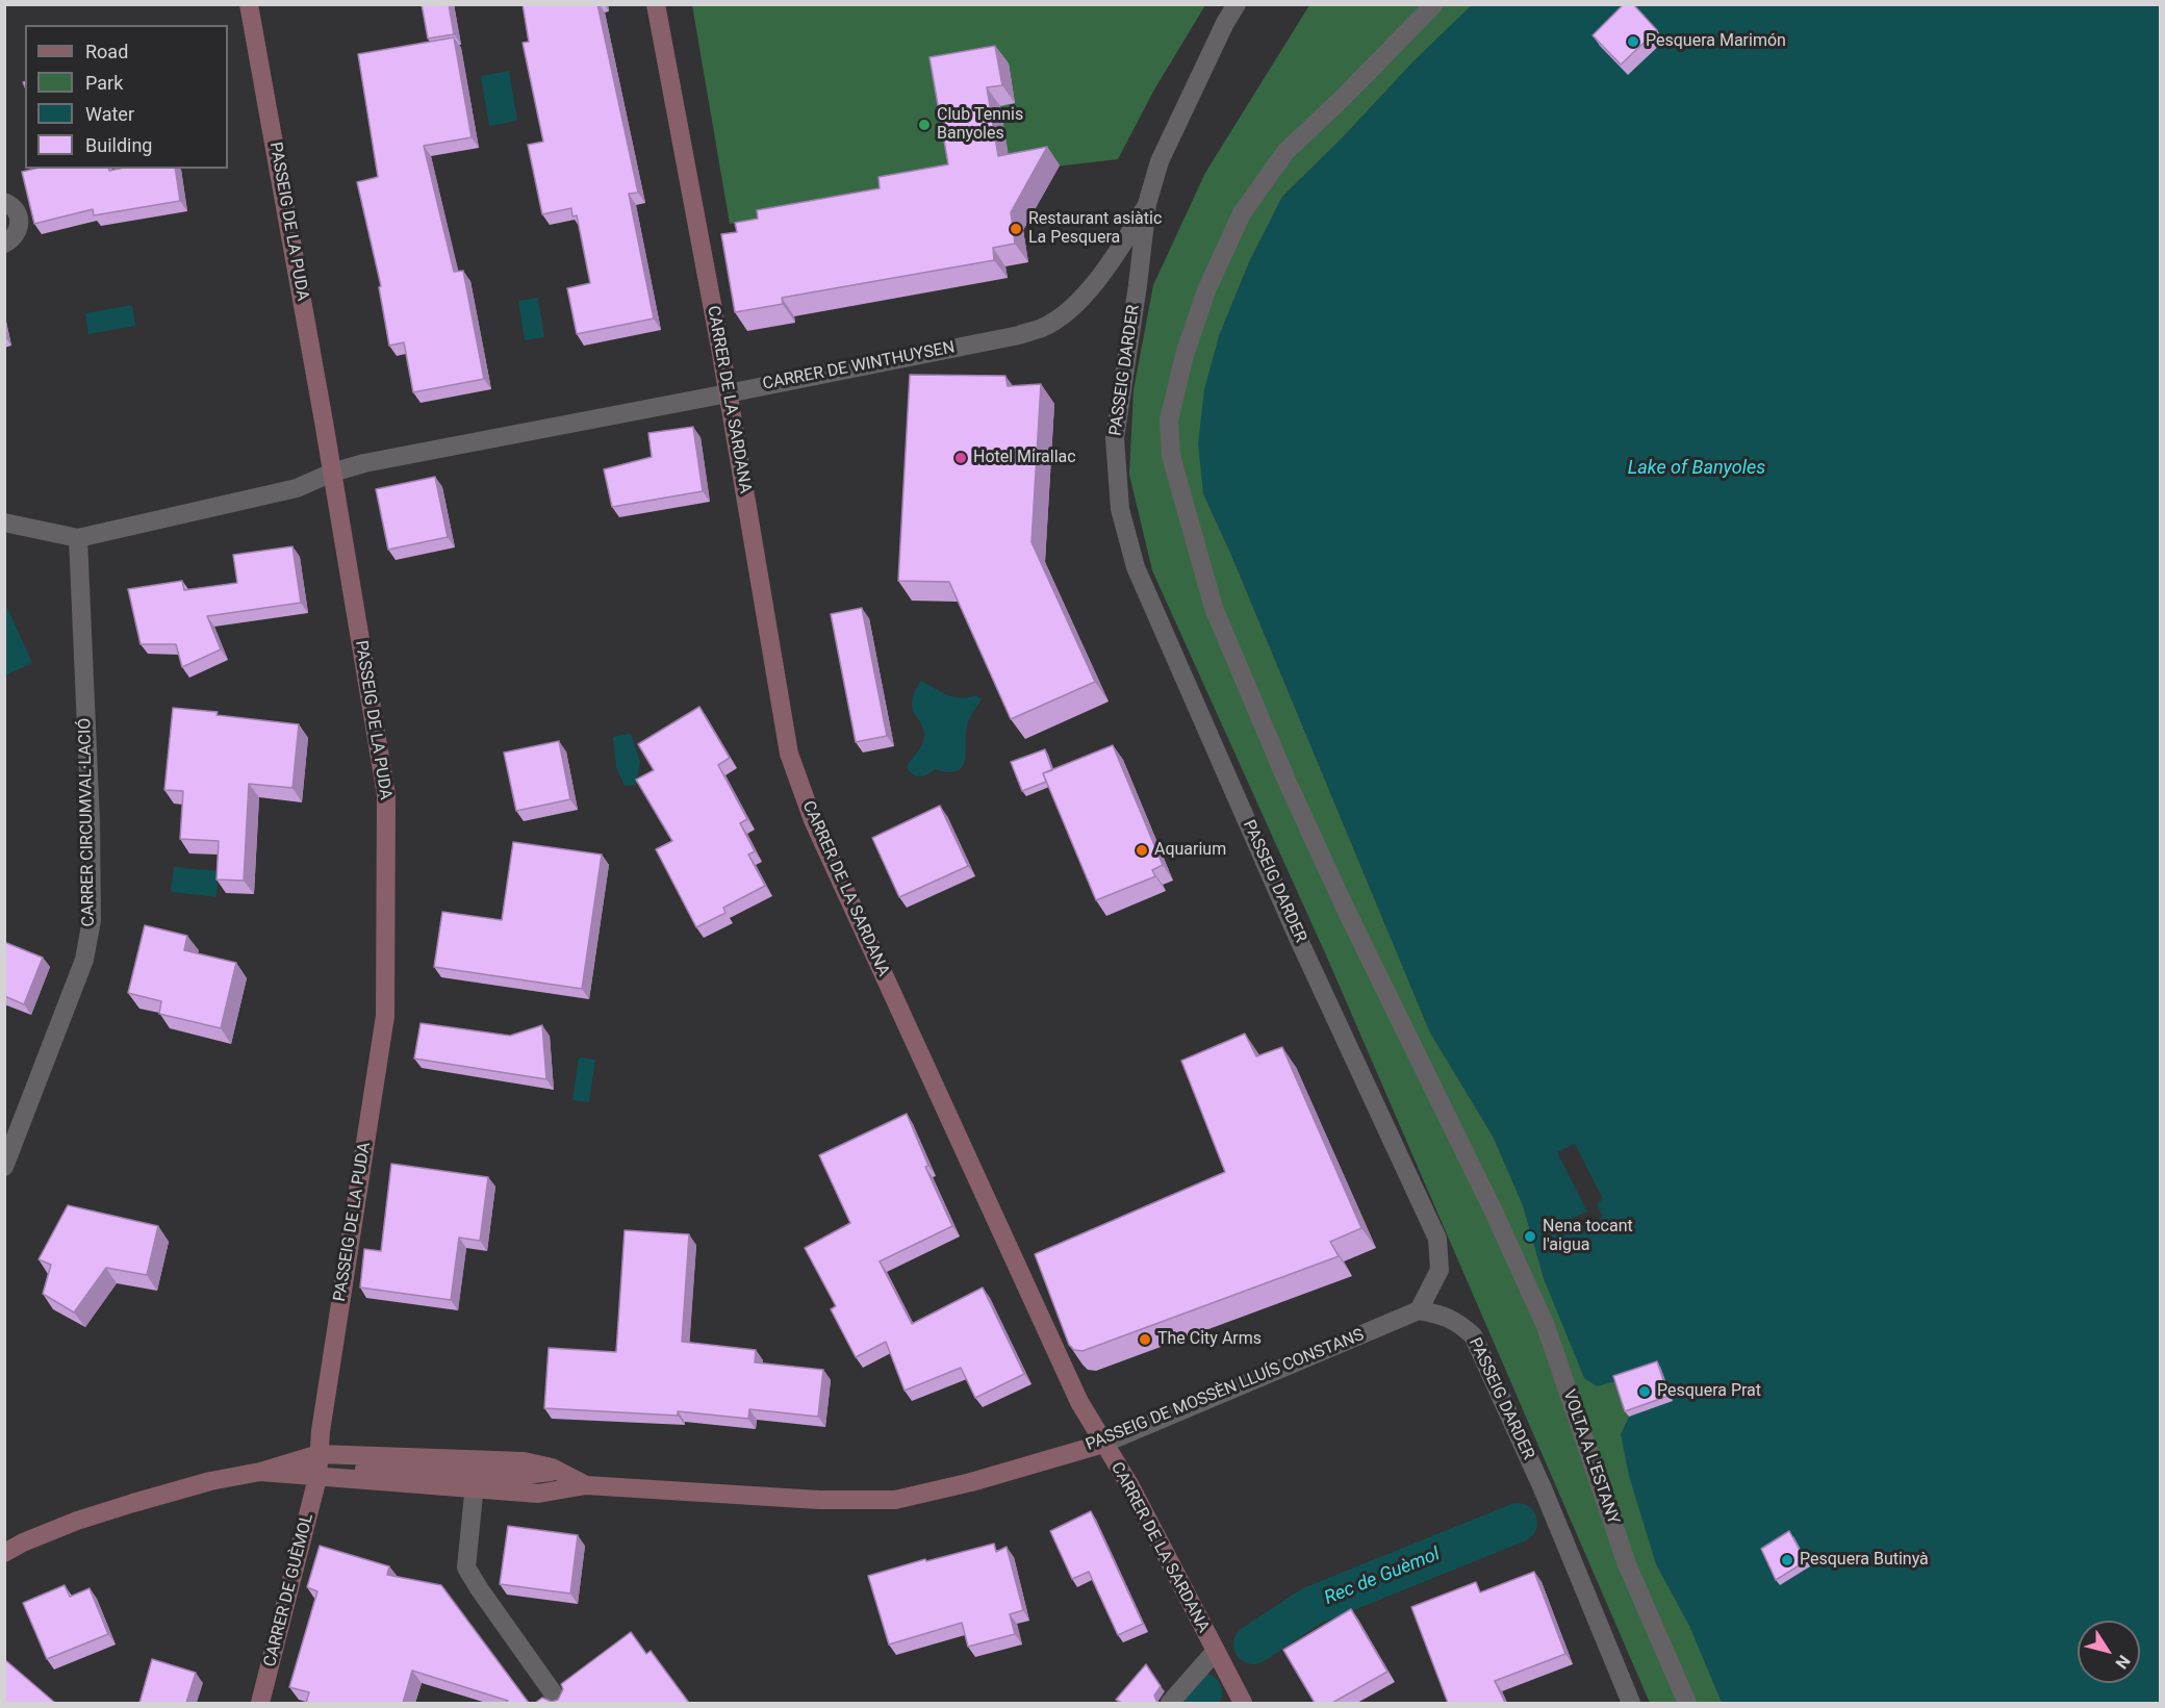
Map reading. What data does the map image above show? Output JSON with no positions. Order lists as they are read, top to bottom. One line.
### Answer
{"streets":{"main road":["PASSEIG DE LA PUDA","CARRER DE LA SARDANA","PASSEIG DE MOSSÈN LLUÍS CONSTANS","CARRER DE GUÈMOL"],"street":["CARRER DE WINTHUYSEN","PASSEIG DARDER","CARRER CIRCUMVAL·LACIÓ","VOLTA A L'ESTANY"]},"crossings":[["PASSEIG DE LA PUDA","CARRER DE WINTHUYSEN"],["PASSEIG DE LA PUDA","PASSEIG DE MOSSÈN LLUÍS CONSTANS"],["PASSEIG DE LA PUDA","CARRER DE GUÈMOL"],["CARRER DE WINTHUYSEN","PASSEIG DARDER"],["CARRER DE WINTHUYSEN","CARRER DE LA SARDANA"],["CARRER DE WINTHUYSEN","CARRER CIRCUMVAL·LACIÓ"],["PASSEIG DARDER","PASSEIG DE MOSSÈN LLUÍS CONSTANS"],["CARRER DE LA SARDANA","PASSEIG DE MOSSÈN LLUÍS CONSTANS"],["PASSEIG DE MOSSÈN LLUÍS CONSTANS","CARRER DE GUÈMOL"]],"water":["Lake of Banyoles","Rec de Guèmol"],"places":["Pesquera Marimón","Club Tennis Banyoles","Restaurant asiàtic La Pesquera","Hotel Mirallac","Aquarium","Nena tocant l'aigua","The City Arms","Pesquera Prat","Pesquera Butinyà"],"legend":["Road","Park","Water","Building"],"north":"bottom right"}
